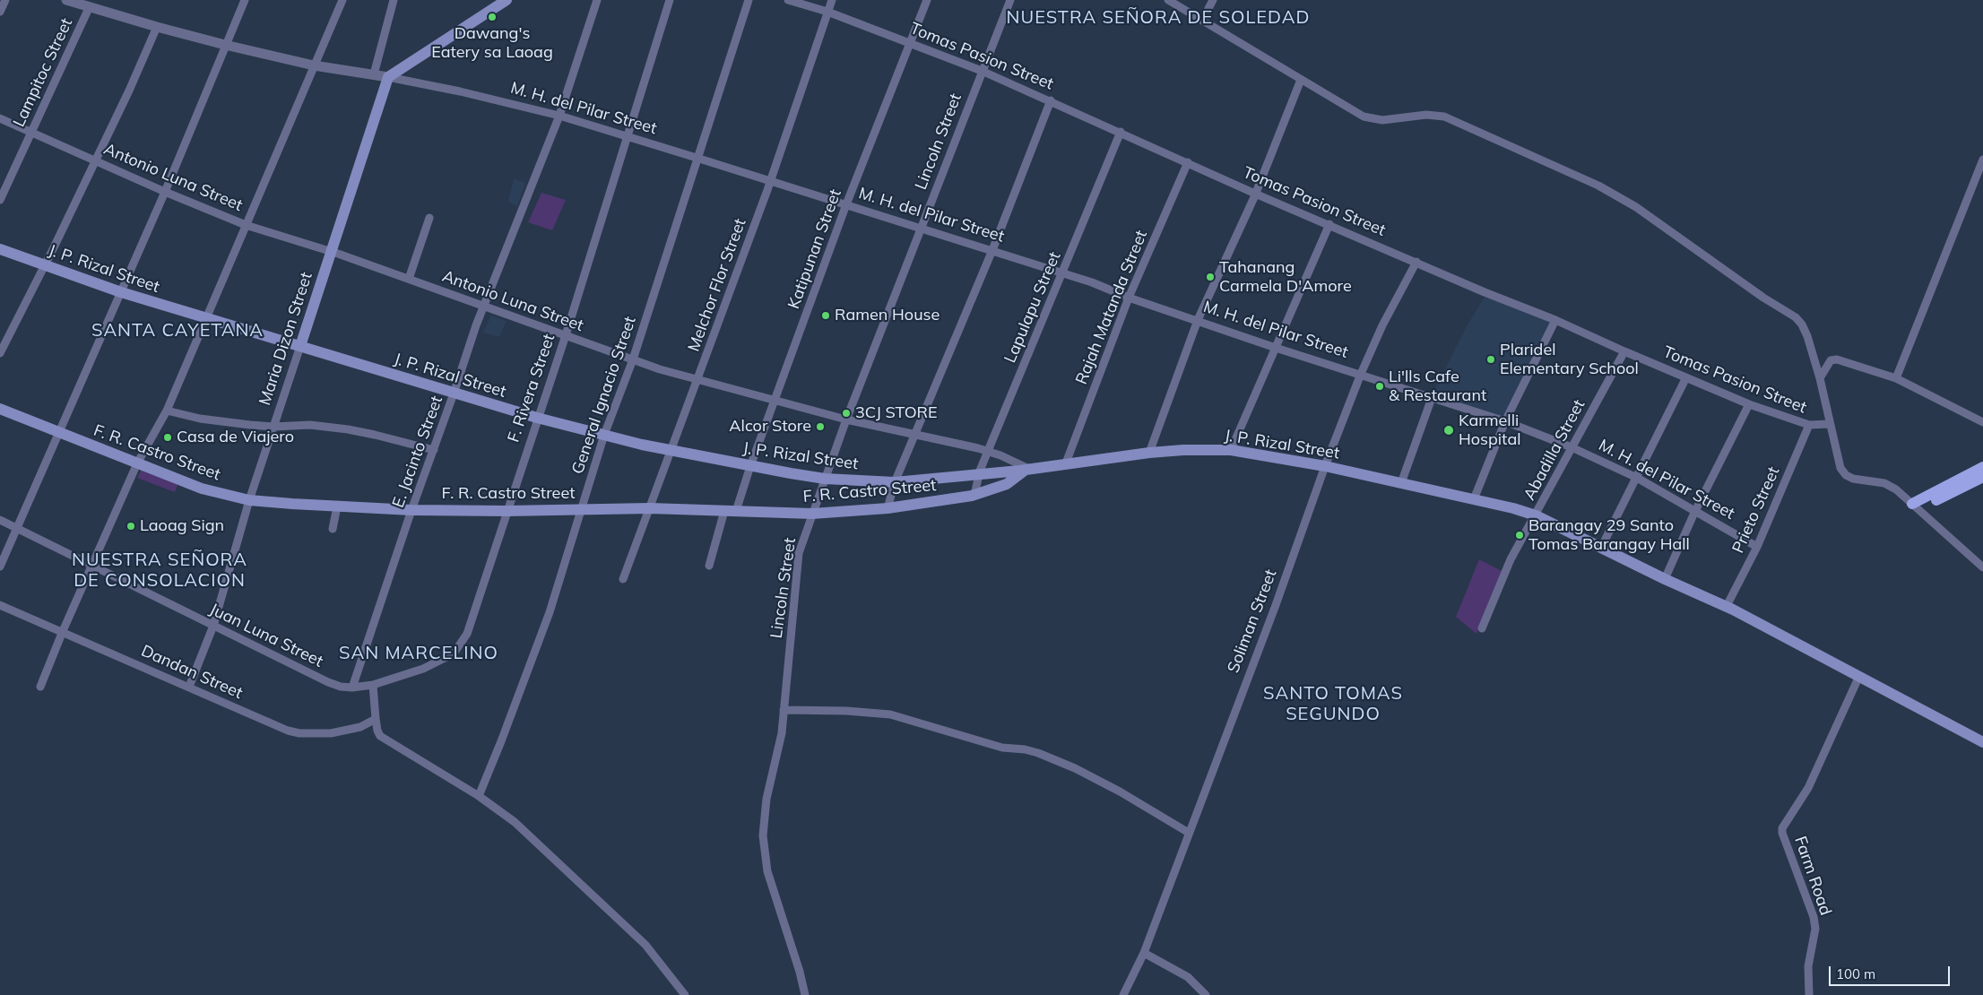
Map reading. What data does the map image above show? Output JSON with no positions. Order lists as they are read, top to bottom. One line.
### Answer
{"streets":{"main road":["J. P. Rizal Street","Maria Dizon Street","F. R. Castro Street"],"street":["Tomas Pasion Street","Lampitoc Street","M. H. del Pilar Street","Lincoln Street","Antonio Luna Street","Katipunan Street","Melchor Flor Street","Lapulapu Street","Rajah Matanda Street","F. Rivera Street","General Ignacio Street","Abadilla Street","E. Jacinto Street","Prieto Street","Soliman Street","Juan Luna Street","Dandan Street","Farm Road"]},"crossings":[["Tomas Pasion Street","Lincoln Street"],["Tomas Pasion Street","Katipunan Street"],["Tomas Pasion Street","Melchor Flor Street"],["Tomas Pasion Street","Lapulapu Street"],["Tomas Pasion Street","Rajah Matanda Street"],["Tomas Pasion Street","Abadilla Street"],["Tomas Pasion Street","Prieto Street"],["Tomas Pasion Street","Soliman Street"],["Lampitoc Street","M. H. del Pilar Street"],["Lampitoc Street","Antonio Luna Street"],["M. H. del Pilar Street","Lincoln Street"],["M. H. del Pilar Street","Katipunan Street"],["M. H. del Pilar Street","Melchor Flor Street"],["M. H. del Pilar Street","Lapulapu Street"],["M. H. del Pilar Street","Rajah Matanda Street"],["M. H. del Pilar Street","Maria Dizon Street"],["M. H. del Pilar Street","F. Rivera Street"],["M. H. del Pilar Street","General Ignacio Street"],["M. H. del Pilar Street","Abadilla Street"],["M. H. del Pilar Street","E. Jacinto Street"],["M. H. del Pilar Street","Prieto Street"],["M. H. del Pilar Street","Soliman Street"],["Lincoln Street","Antonio Luna Street"],["Lincoln Street","J. P. Rizal Street"],["Lincoln Street","F. R. Castro Street"],["Antonio Luna Street","Katipunan Street"],["Antonio Luna Street","J. P. Rizal Street"],["Antonio Luna Street","Melchor Flor Street"],["Antonio Luna Street","Lapulapu Street"],["Antonio Luna Street","Maria Dizon Street"],["Antonio Luna Street","F. Rivera Street"],["Antonio Luna Street","General Ignacio Street"],["Antonio Luna Street","E. Jacinto Street"],["Antonio Luna Street","F. R. Castro Street"],["Katipunan Street","J. P. Rizal Street"],["Katipunan Street","F. R. Castro Street"],["J. P. Rizal Street","Melchor Flor Street"],["J. P. Rizal Street","Lapulapu Street"],["J. P. Rizal Street","Rajah Matanda Street"],["J. P. Rizal Street","Maria Dizon Street"],["J. P. Rizal Street","F. Rivera Street"],["J. P. Rizal Street","General Ignacio Street"],["J. P. Rizal Street","Abadilla Street"],["J. P. Rizal Street","E. Jacinto Street"],["J. P. Rizal Street","F. R. Castro Street"],["J. P. Rizal Street","Prieto Street"],["J. P. Rizal Street","Soliman Street"],["J. P. Rizal Street","Farm Road"],["Melchor Flor Street","F. R. Castro Street"],["Lapulapu Street","F. R. Castro Street"],["Maria Dizon Street","F. R. Castro Street"],["Maria Dizon Street","Juan Luna Street"],["Maria Dizon Street","Dandan Street"],["F. Rivera Street","E. Jacinto Street"],["F. Rivera Street","F. R. Castro Street"],["F. Rivera Street","Juan Luna Street"],["General Ignacio Street","F. R. Castro Street"],["E. Jacinto Street","F. R. Castro Street"],["E. Jacinto Street","Juan Luna Street"]],"districts":["NUESTRA SEÑORA DE SOLEDAD","SANTA CAYETANA","NUESTRA SEÑORA DE CONSOLACION","SAN MARCELINO","SANTO TOMAS SEGUNDO"],"places":["Dawang's Eatery sa Laoag","Tahanang Carmela D'Amore","Ramen House","Plaridel Elementary School","Li'lls Cafe & Restaurant","3CJ STORE","Alcor Store","Karmelli Hospital","Casa de Viajero","Laoag Sign","Barangay 29 Santo Tomas Barangay Hall"],"scale_bar":"100 m"}
